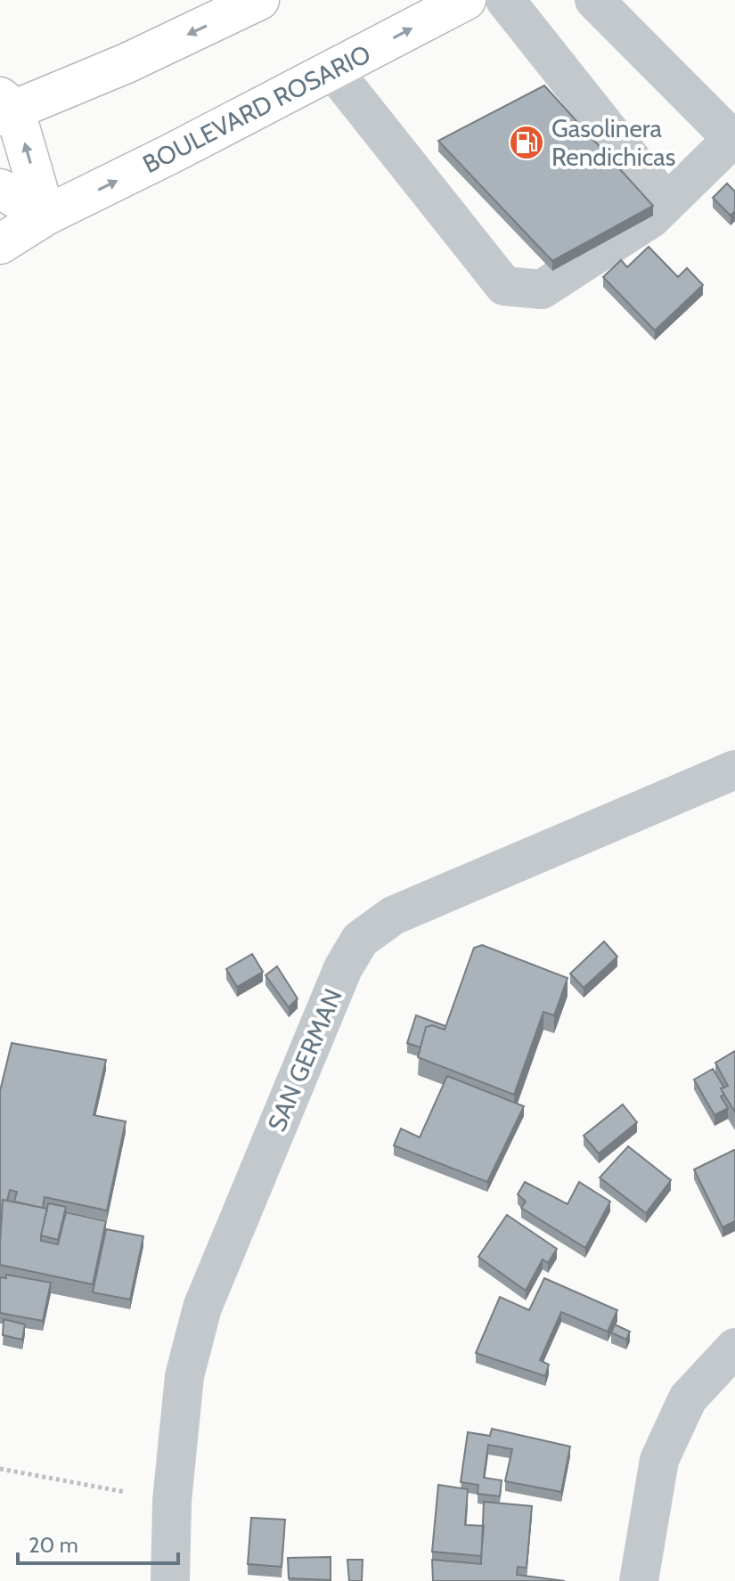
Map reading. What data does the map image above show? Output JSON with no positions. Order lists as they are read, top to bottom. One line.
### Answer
{"streets":{"main road":["BOULEVARD ROSARIO"],"street":["SAN GERMAN"]},"places":{"fuel station":["Gasolinera Rendichicas"]},"scale_bar":"20 m"}
